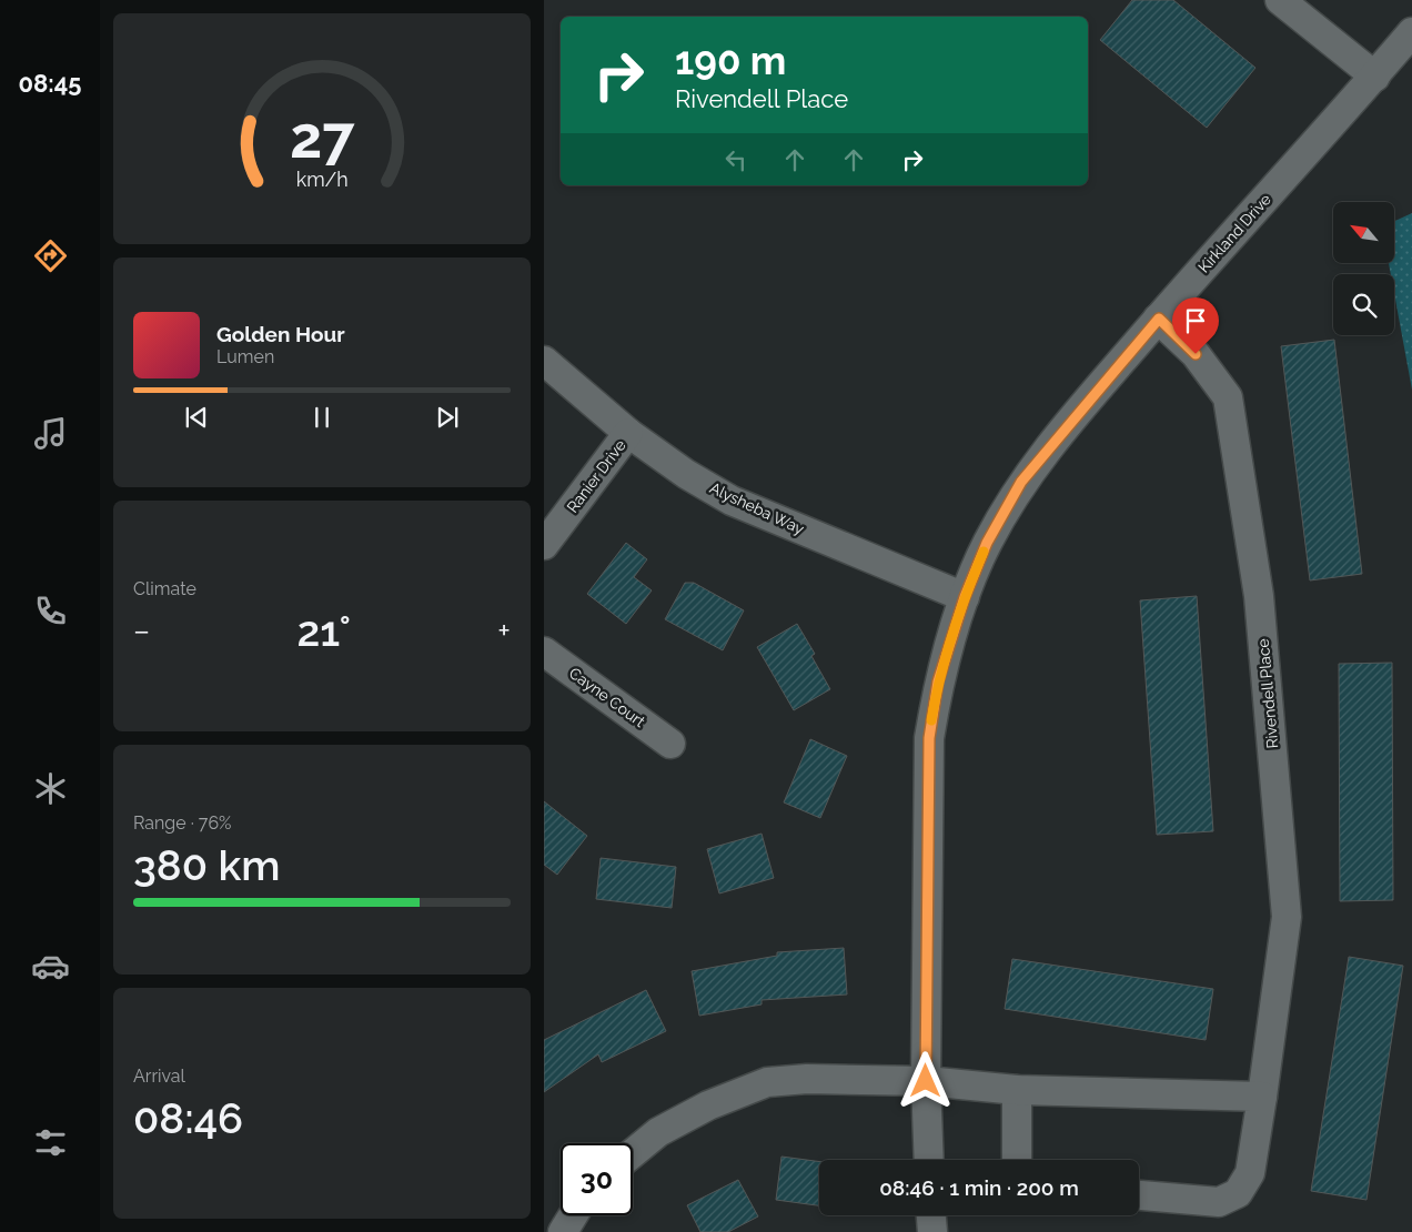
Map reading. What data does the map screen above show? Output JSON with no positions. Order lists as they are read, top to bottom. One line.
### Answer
{"streets":{"street":["Kirkland Drive","Ranier Drive","Alysheba Way","Rivendell Place","Cayne Court"]},"crossings":[["Kirkland Drive","Alysheba Way"],["Kirkland Drive","Rivendell Place"],["Ranier Drive","Alysheba Way"]],"north":"top left","page":{"tabs":"08:45","turn":["190 m","Rivendell Place"],"song":["Golden Hour","Lumen"],"tile":["Climate",["Range · 76%","380 km"],["Arrival","08:46"]],"heat":["−","21°","+"],"limit":"30","trip":"08:46 · 1 min · 200 m","gauge":["27","km/h"]}}
